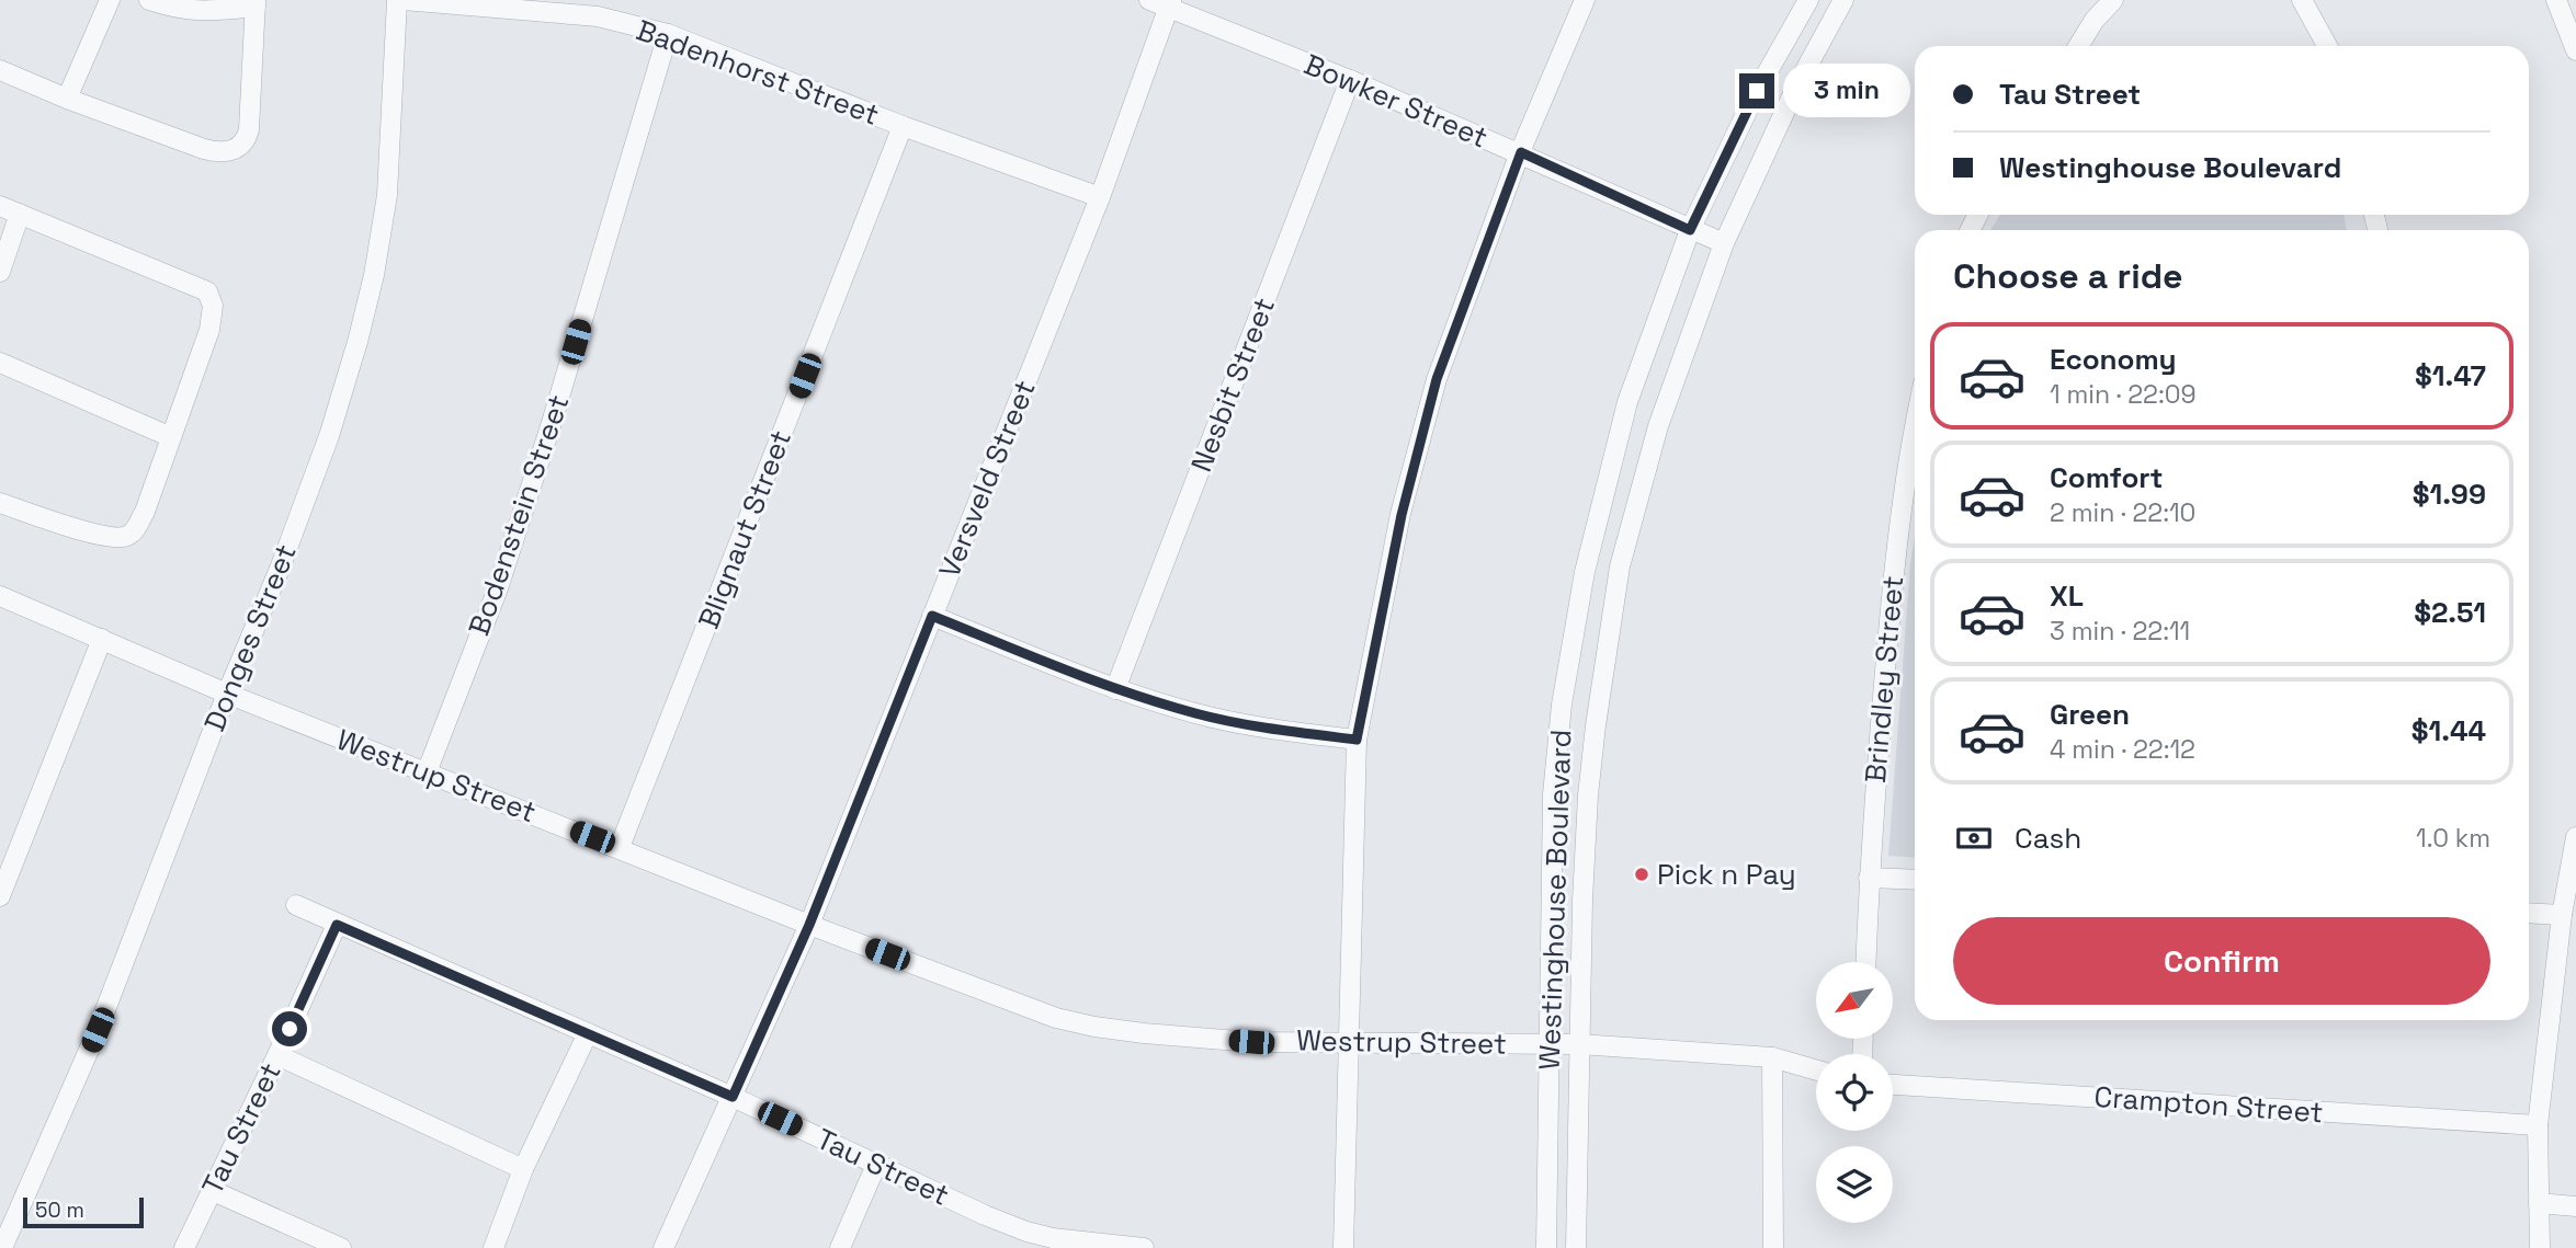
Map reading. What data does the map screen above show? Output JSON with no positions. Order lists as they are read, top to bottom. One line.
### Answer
{"streets":{"street":["Badenhorst Street","Bowker Street","Nesbit Street","Versveld Street","Bodenstein Street","Blignaut Street","Donges Street","Brindley Street","Westrup Street","Westinghouse Boulevard","Crampton Street","Tau Street"]},"crossings":[["Badenhorst Street","Versveld Street"],["Badenhorst Street","Bodenstein Street"],["Badenhorst Street","Blignaut Street"],["Badenhorst Street","Donges Street"],["Bowker Street","Nesbit Street"],["Bowker Street","Versveld Street"],["Bowker Street","Westinghouse Boulevard"],["Versveld Street","Westrup Street"],["Versveld Street","Tau Street"],["Bodenstein Street","Westrup Street"],["Blignaut Street","Westrup Street"],["Donges Street","Westrup Street"],["Westrup Street","Westinghouse Boulevard"]],"places":["Pick n Pay"],"scale_bar":"50 m","north":"bottom left","page":{"banner":["Tau Street","Westinghouse Boulevard"],"bubble":"3 min","heading":"Choose a ride","list":[{"name":"Economy","note":"1 min · 22:09","value":"$1.47"},{"name":"Comfort","note":"2 min · 22:10","value":"$1.99"},{"name":"XL","note":"3 min · 22:11","value":"$2.51"},{"name":"Green","note":"4 min · 22:12","value":"$1.44"}],"pay":["Cash","1.0 km"],"buttons":"Confirm","scale":"50 m"}}
